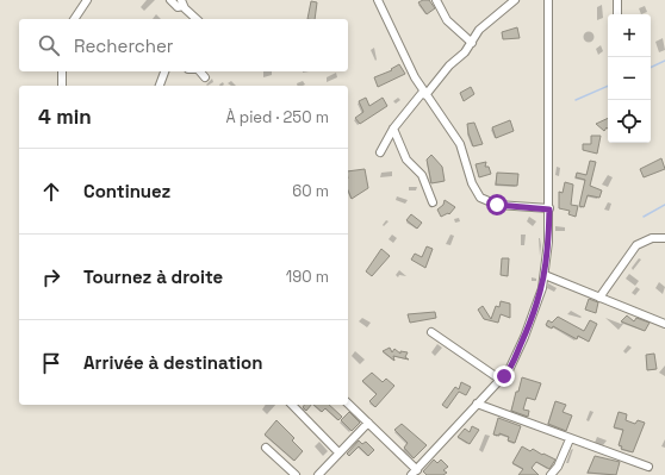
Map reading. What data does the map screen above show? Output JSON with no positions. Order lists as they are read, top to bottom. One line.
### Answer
{"page":{"map_buttons":["+","−"],"search":"Rechercher","heading":["4 min","À pied · 250 m"],"list":[["Continuez","60 m"],["Tournez à droite","190 m"],"Arrivée à destination"]}}
